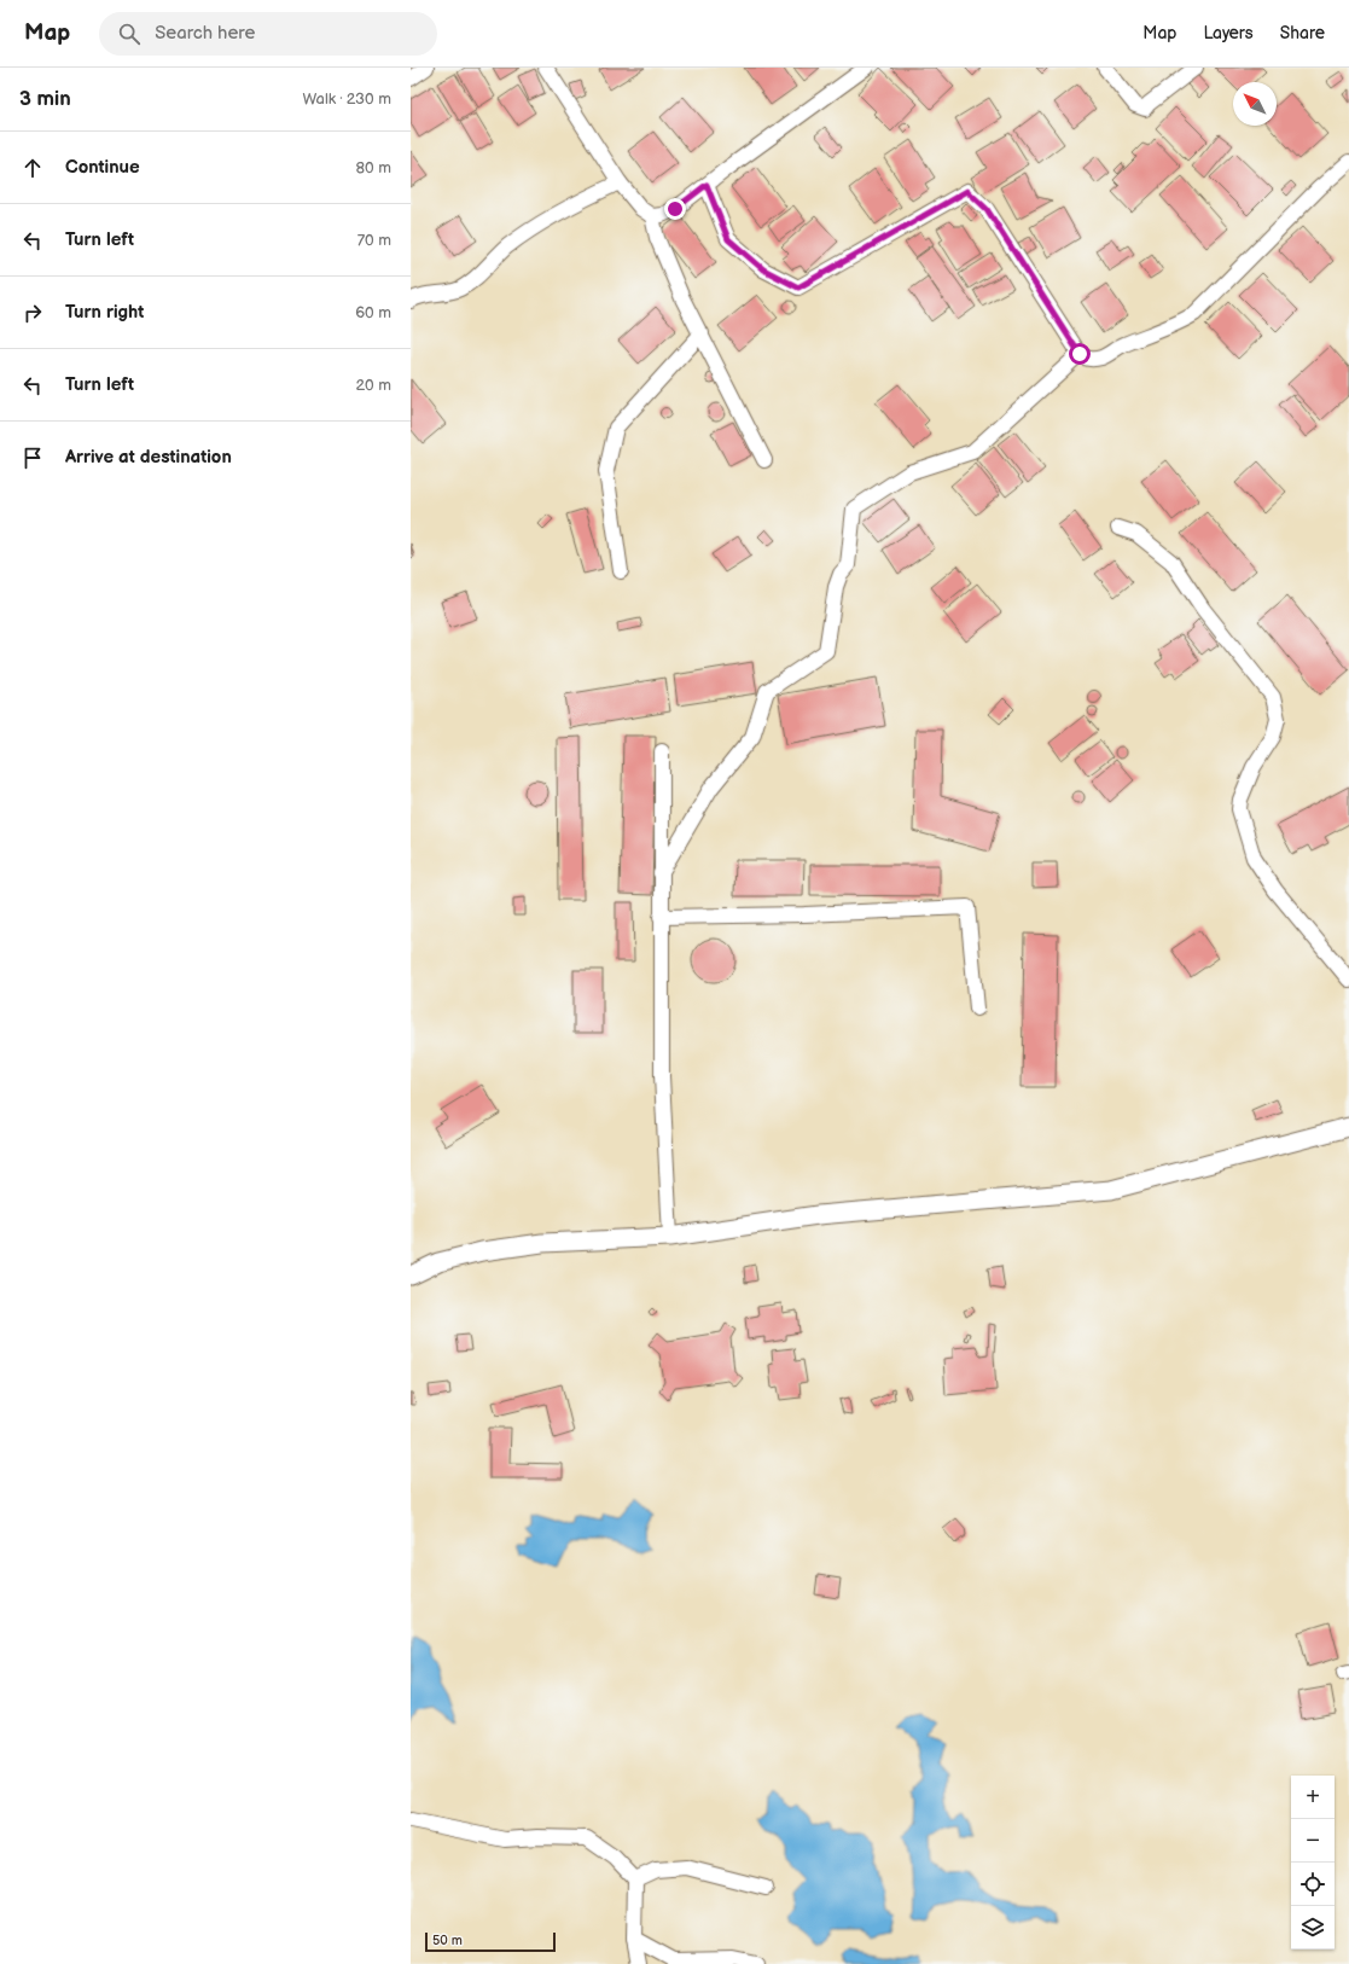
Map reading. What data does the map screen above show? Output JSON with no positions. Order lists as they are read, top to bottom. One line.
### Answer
{"scale_bar":"50 m","north":"top left","page":{"header":"Map","search":"Search here","nav":["Map","Layers","Share"],"heading":["3 min","Walk · 230 m"],"list":[["Continue","80 m"],["Turn left","70 m"],["Turn right","60 m"],["Turn left","20 m"],"Arrive at destination"],"map_buttons":["+","−"],"scale":"50 m"}}
